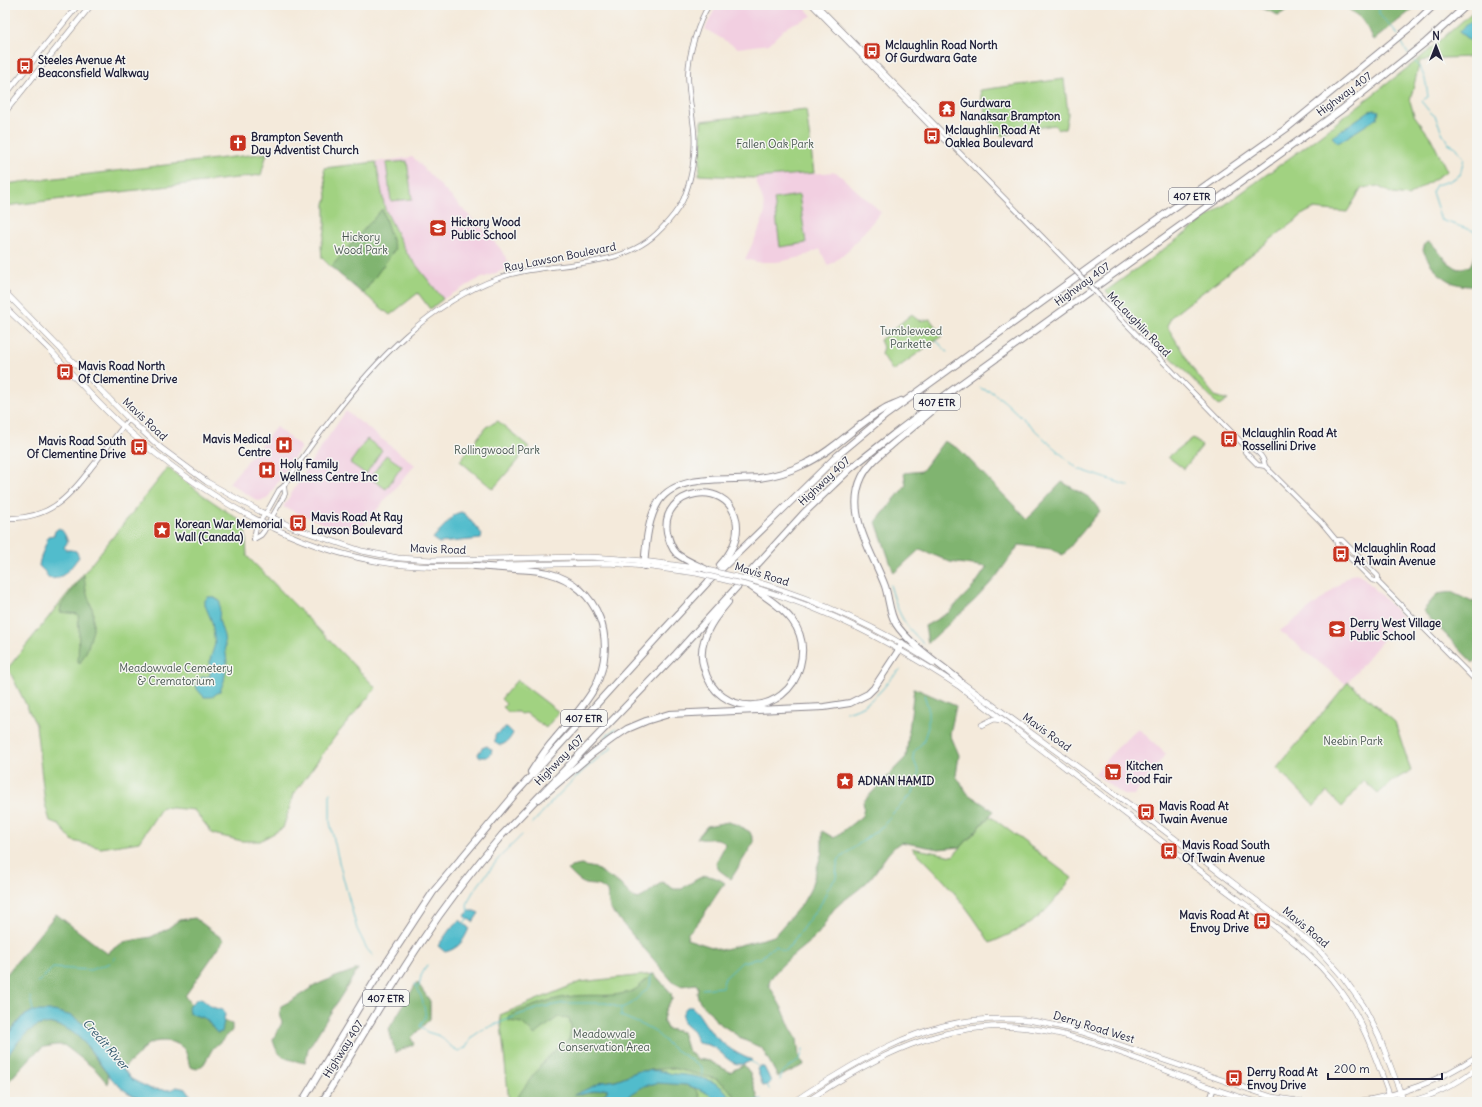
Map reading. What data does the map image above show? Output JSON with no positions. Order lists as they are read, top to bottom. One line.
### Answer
{"streets":{"highway":["Highway 407","407 ETR"],"main road":["Mavis Road","Derry Road West"],"street":["Ray Lawson Boulevard","McLaughlin Road"]},"crossings":[["Ray Lawson Boulevard","Mavis Road"]],"water":["Credit River"],"parks":["Fallen Oak Park","Hickory Wood Park","Tumbleweed Parkette","Rollingwood Park","Meadowvale Cemetery & Crematorium","Neebin Park","Meadowvale Conservation Area"],"places":{"bus stop":["Mclaughlin Road North Of Gurdwara Gate","Steeles Avenue At Beaconsfield Walkway","Mclaughlin Road At Oaklea Boulevard","Mavis Road North Of Clementine Drive","Mclaughlin Road At Rossellini Drive","Mavis Road South Of Clementine Drive","Mavis Road At Ray Lawson Boulevard","Mclaughlin Road At Twain Avenue","Mavis Road At Twain Avenue","Mavis Road South Of Twain Avenue","Mavis Road At Envoy Drive","Derry Road At Envoy Drive"],"temple":["Gurdwara Nanaksar Brampton"],"church":["Brampton Seventh Day Adventist Church"],"school or university":["Hickory Wood Public School","Derry West Village Public School"],"hospital":["Mavis Medical Centre","Holy Family Wellness Centre Inc"],"place":["Korean War Memorial Wall (Canada)","ADNAN HAMID"],"supermarket":["Kitchen Food Fair"]},"scale_bar":"200 m","north":"top"}
